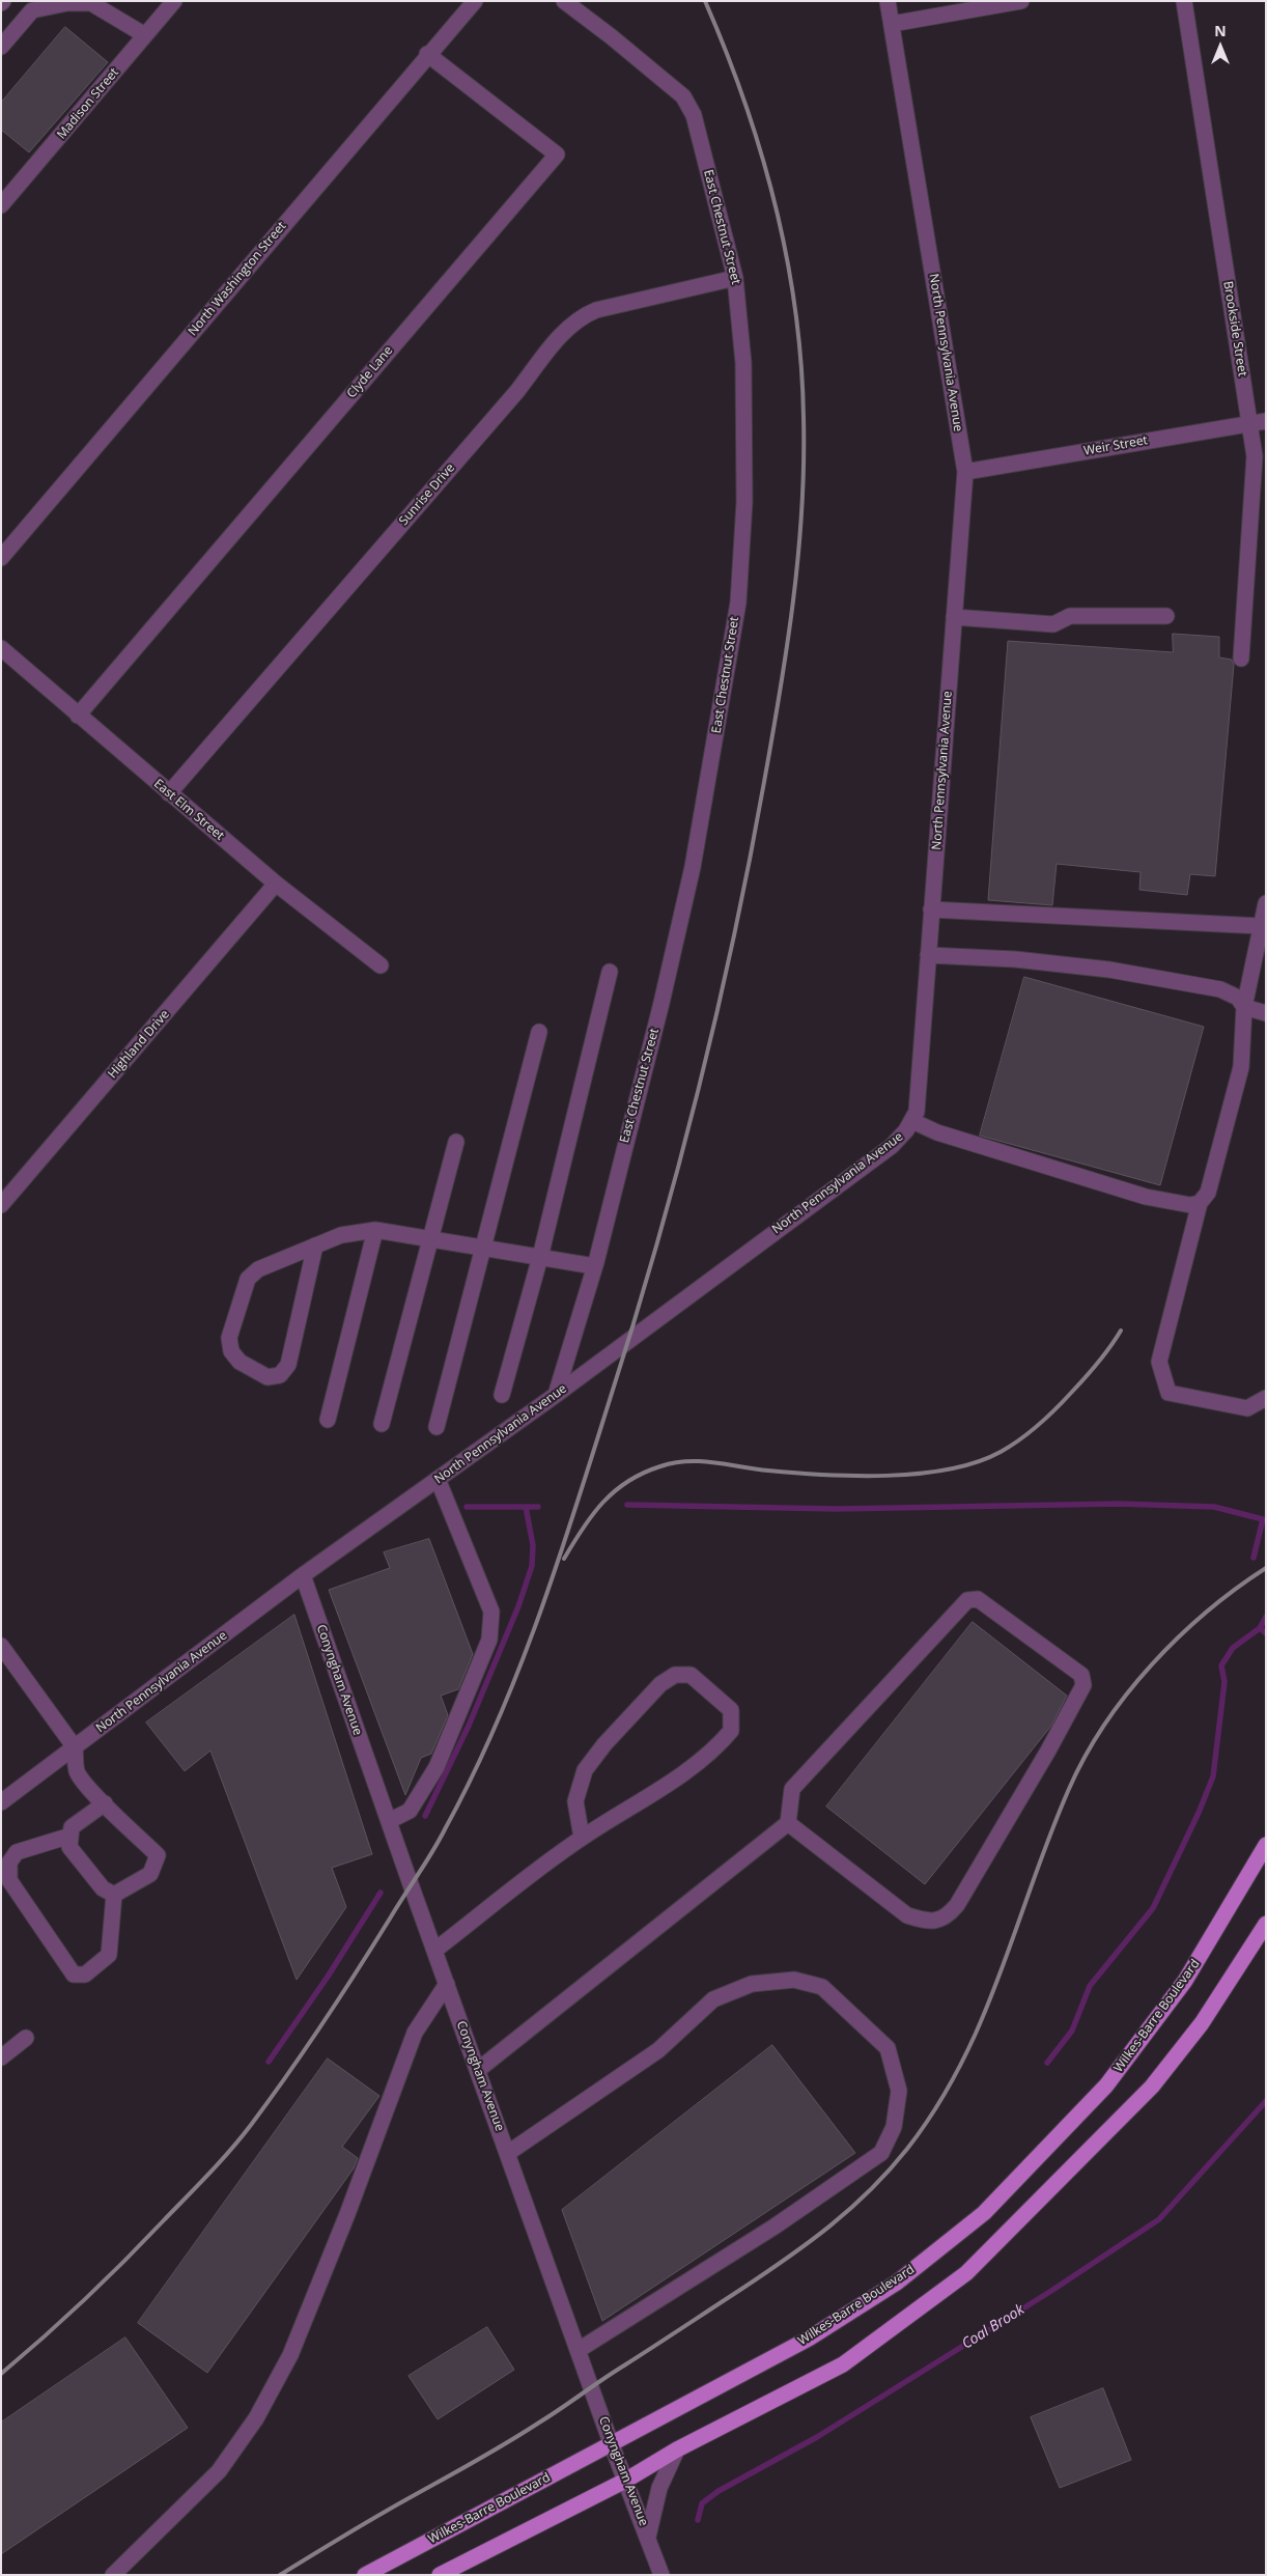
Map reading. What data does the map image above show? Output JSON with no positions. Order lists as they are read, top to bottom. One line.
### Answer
{"streets":{"main road":["Wilkes-Barre Boulevard"],"street":["Madison Street","East Chestnut Street","North Washington Street","Brookside Street","North Pennsylvania Avenue","Clyde Lane","Weir Street","Sunrise Drive","East Elm Street","Highland Drive","Conyngham Avenue"]},"crossings":[["East Chestnut Street","North Pennsylvania Avenue"],["East Chestnut Street","Sunrise Drive"],["North Washington Street","Clyde Lane"],["Brookside Street","Weir Street"],["North Pennsylvania Avenue","Weir Street"],["North Pennsylvania Avenue","Conyngham Avenue"],["Clyde Lane","East Elm Street"],["Sunrise Drive","East Elm Street"],["East Elm Street","Highland Drive"],["Conyngham Avenue","Wilkes-Barre Boulevard"]],"water":["Coal Brook"],"north":"top"}
